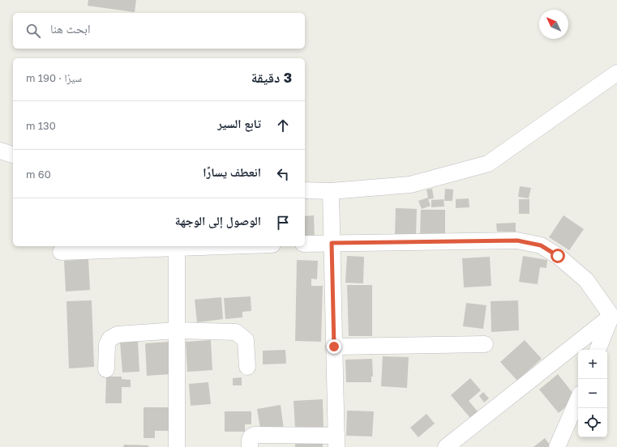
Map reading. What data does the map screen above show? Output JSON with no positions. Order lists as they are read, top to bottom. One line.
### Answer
{"north":"top left","page":{"search":"ابحث هنا","heading":["3 دقيقة","سيرًا · 190 m"],"list":[["تابع السير","130 m"],["انعطف يسارًا","60 m"],"الوصول إلى الوجهة"],"map_buttons":["+","−"]}}
